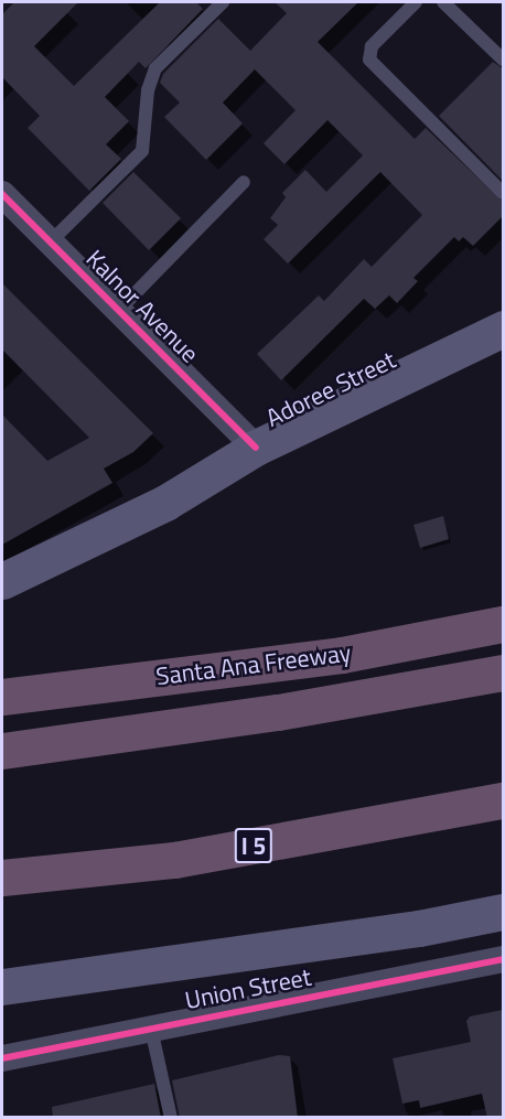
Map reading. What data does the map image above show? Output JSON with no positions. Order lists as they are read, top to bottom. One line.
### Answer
{"streets":{"highway":["Santa Ana Freeway","I 5"],"main road":["Adoree Street"],"street":["Kalnor Avenue","Union Street"]},"crossings":[["Kalnor Avenue","Adoree Street"]]}
